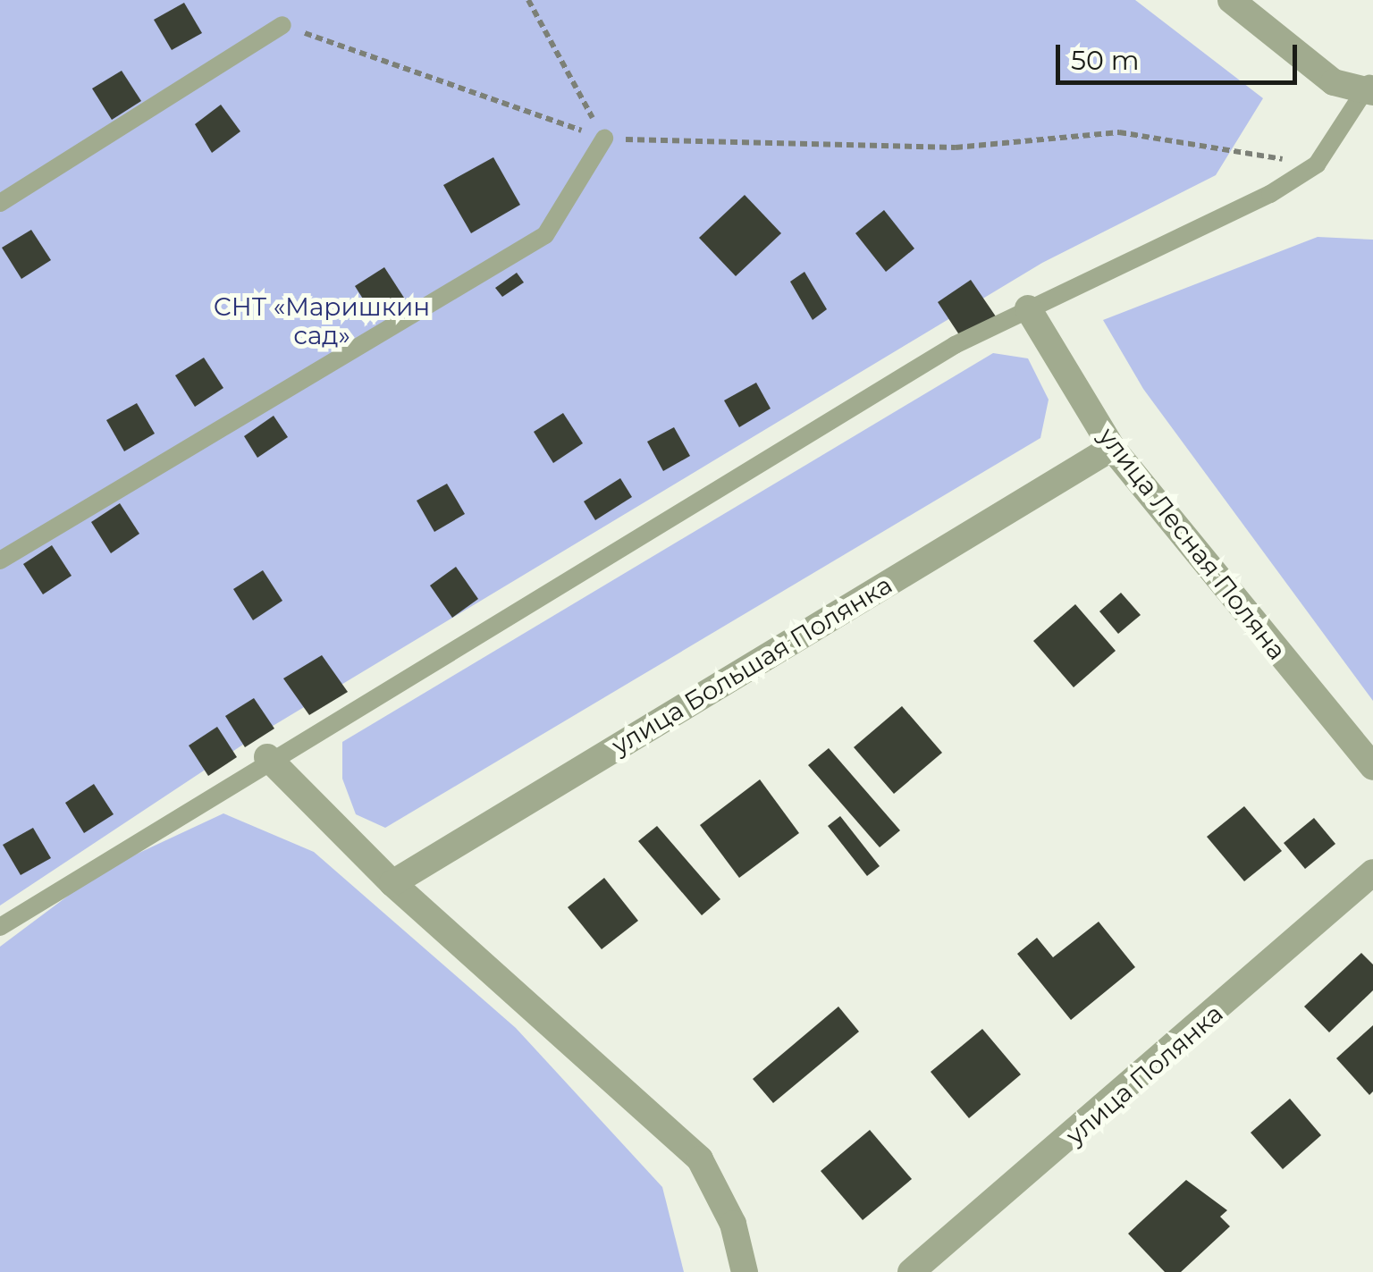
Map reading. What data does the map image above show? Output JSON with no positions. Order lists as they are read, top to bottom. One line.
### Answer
{"streets":{"street":["улица Лесная Поляна","улица Большая Полянка","улица Полянка"]},"crossings":[["улица Лесная Поляна","улица Большая Полянка"]],"parks":["СНТ «Маришкин сад»"],"scale_bar":"50 m"}
